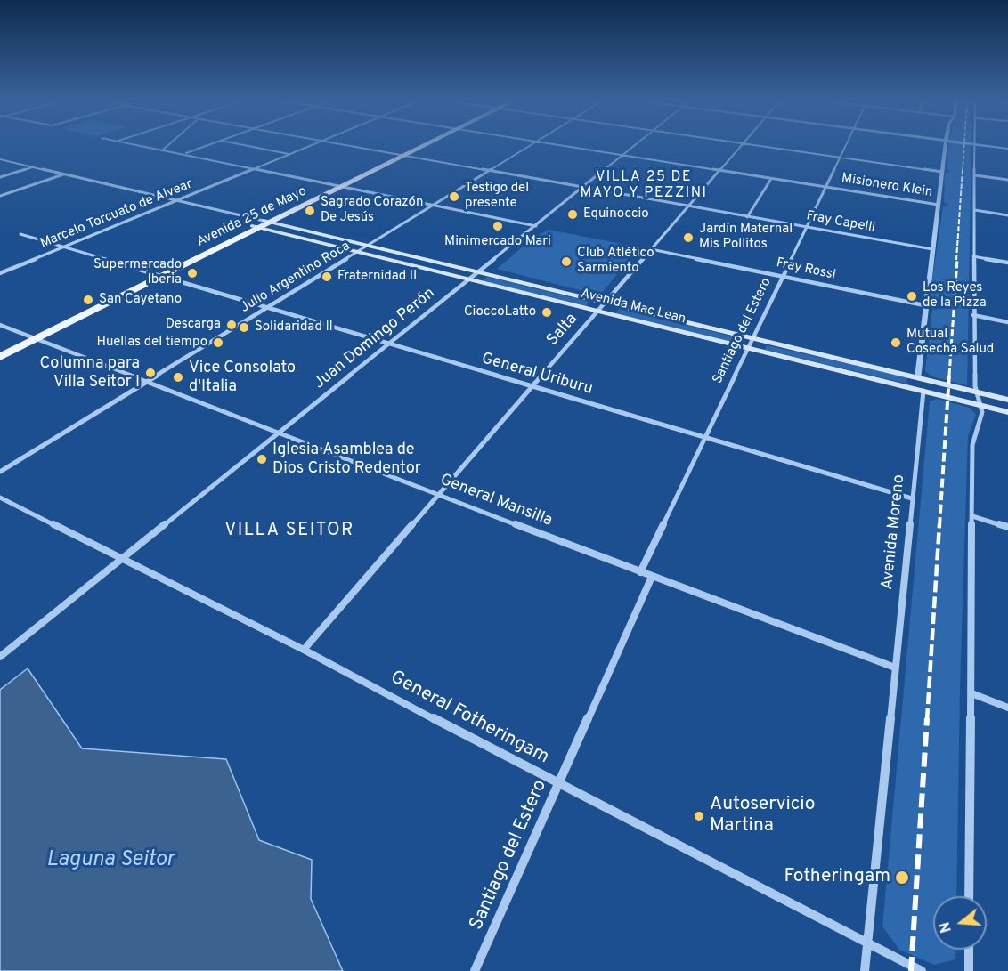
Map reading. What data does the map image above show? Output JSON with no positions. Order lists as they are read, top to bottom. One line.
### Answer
{"streets":{"main road":["Avenida 25 de Mayo","Avenida Mac Lean","Avenida Moreno"],"street":["Misionero Klein","Marcelo Torcuato de Alvear","Fray Capelli","Fray Rossi","Julio Argentino Roca","Salta","Santiago del Estero","Juan Domingo Perón","General Uriburu","General Mansilla","General Fotheringam"]},"crossings":[["Misionero Klein","Salta"],["Misionero Klein","Santiago del Estero"],["Misionero Klein","Juan Domingo Perón"],["Misionero Klein","Avenida Moreno"],["Marcelo Torcuato de Alvear","General Uriburu"],["Avenida 25 de Mayo","Fray Capelli"],["Avenida 25 de Mayo","Avenida Mac Lean"],["Avenida 25 de Mayo","General Uriburu"],["Avenida 25 de Mayo","General Mansilla"],["Fray Capelli","Julio Argentino Roca"],["Fray Capelli","Salta"],["Fray Capelli","Santiago del Estero"],["Fray Capelli","Juan Domingo Perón"],["Fray Capelli","Avenida Moreno"],["Fray Rossi","Salta"],["Fray Rossi","Santiago del Estero"],["Fray Rossi","Avenida Moreno"],["Julio Argentino Roca","Avenida Mac Lean"],["Julio Argentino Roca","General Uriburu"],["Julio Argentino Roca","General Mansilla"],["Avenida Mac Lean","Salta"],["Avenida Mac Lean","Santiago del Estero"],["Avenida Mac Lean","Juan Domingo Perón"],["Avenida Mac Lean","Avenida Moreno"],["Salta","General Uriburu"],["Salta","General Mansilla"],["Salta","General Fotheringam"],["Santiago del Estero","General Uriburu"],["Santiago del Estero","General Mansilla"],["Santiago del Estero","General Fotheringam"],["Juan Domingo Perón","General Uriburu"],["Juan Domingo Perón","General Mansilla"],["Juan Domingo Perón","General Fotheringam"],["General Uriburu","Avenida Moreno"],["General Mansilla","Avenida Moreno"],["Avenida Moreno","General Fotheringam"]],"districts":["VILLA 25 DE MAYO Y PEZZINI","VILLA SEITOR"],"water":["Laguna Seitor"],"places":["Testigo del presente","Sagrado Corazón De Jesús","Equinoccio","Minimercado Mari","Jardín Maternal Mis Pollitos","Club Atlético Sarmiento","Supermercado Iberia","Fraternidad II","Los Reyes de la Pizza","San Cayetano","CioccoLatto","Descarga","Solidaridad II","Huellas del tiempo","Mutual Cosecha Salud","Columna para Villa Seitor I","Vice Consolato d'Italia","Iglesia Asamblea de Dios Cristo Redentor","Autoservicio Martina","Fotheringam"],"north":"left"}
